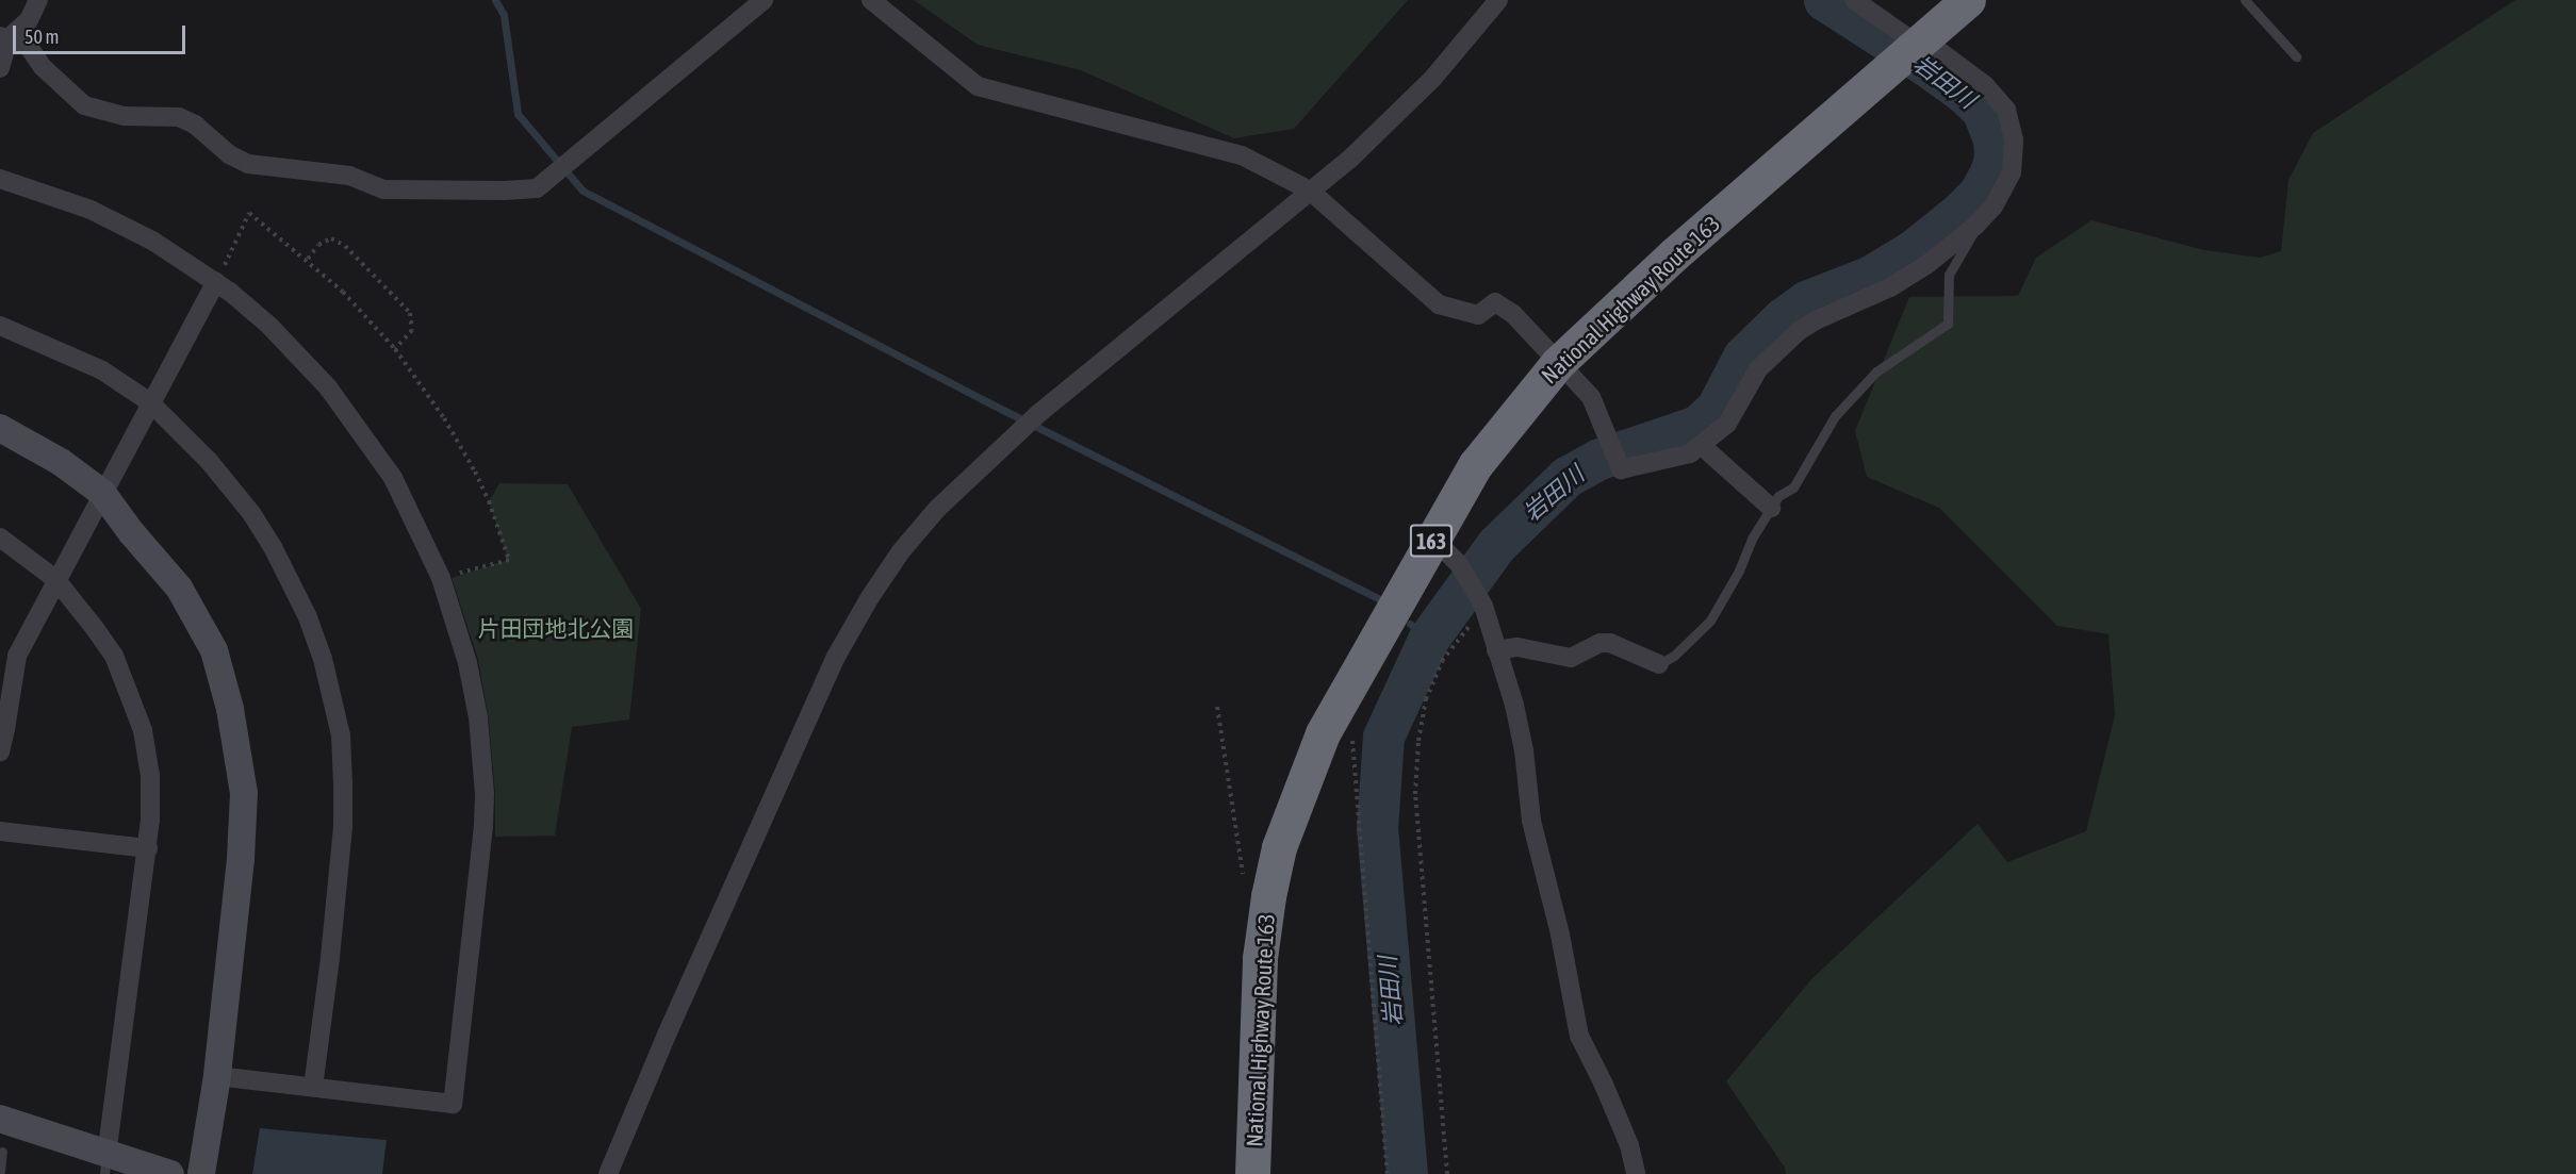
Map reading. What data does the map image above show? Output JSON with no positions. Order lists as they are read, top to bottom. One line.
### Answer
{"streets":{"highway":["National Highway Route 163","163"]},"water":["岩田川"],"parks":["片田団地北公園"],"scale_bar":"50 m"}
